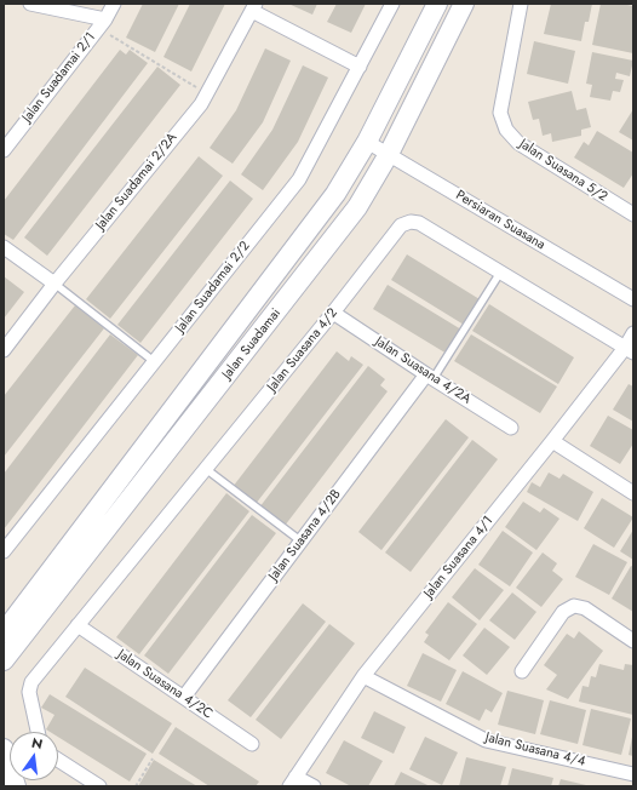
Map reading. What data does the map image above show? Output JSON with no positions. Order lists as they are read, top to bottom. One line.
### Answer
{"streets":{"main road":["Jalan Suadamai"],"street":["Jalan Suadamai 2/1","Jalan Suasana 5/2","Jalan Suadamai 2/2A","Persiaran Suasana","Jalan Suadamai 2/2","Jalan Suasana 4/2","Jalan Suasana 4/2A","Jalan Suasana 4/2B","Jalan Suasana 4/1","Jalan Suasana 4/2C","Jalan Suasana 4/4"]},"crossings":[["Persiaran Suasana","Jalan Suadamai"],["Jalan Suasana 4/2","Jalan Suasana 4/2A"],["Jalan Suasana 4/2","Jalan Suasana 4/1"],["Jalan Suasana 4/2","Jalan Suasana 4/2C"],["Jalan Suasana 4/2A","Jalan Suasana 4/2B"],["Jalan Suasana 4/2B","Jalan Suasana 4/2C"],["Jalan Suasana 4/1","Jalan Suasana 4/4"]],"north":"top"}
